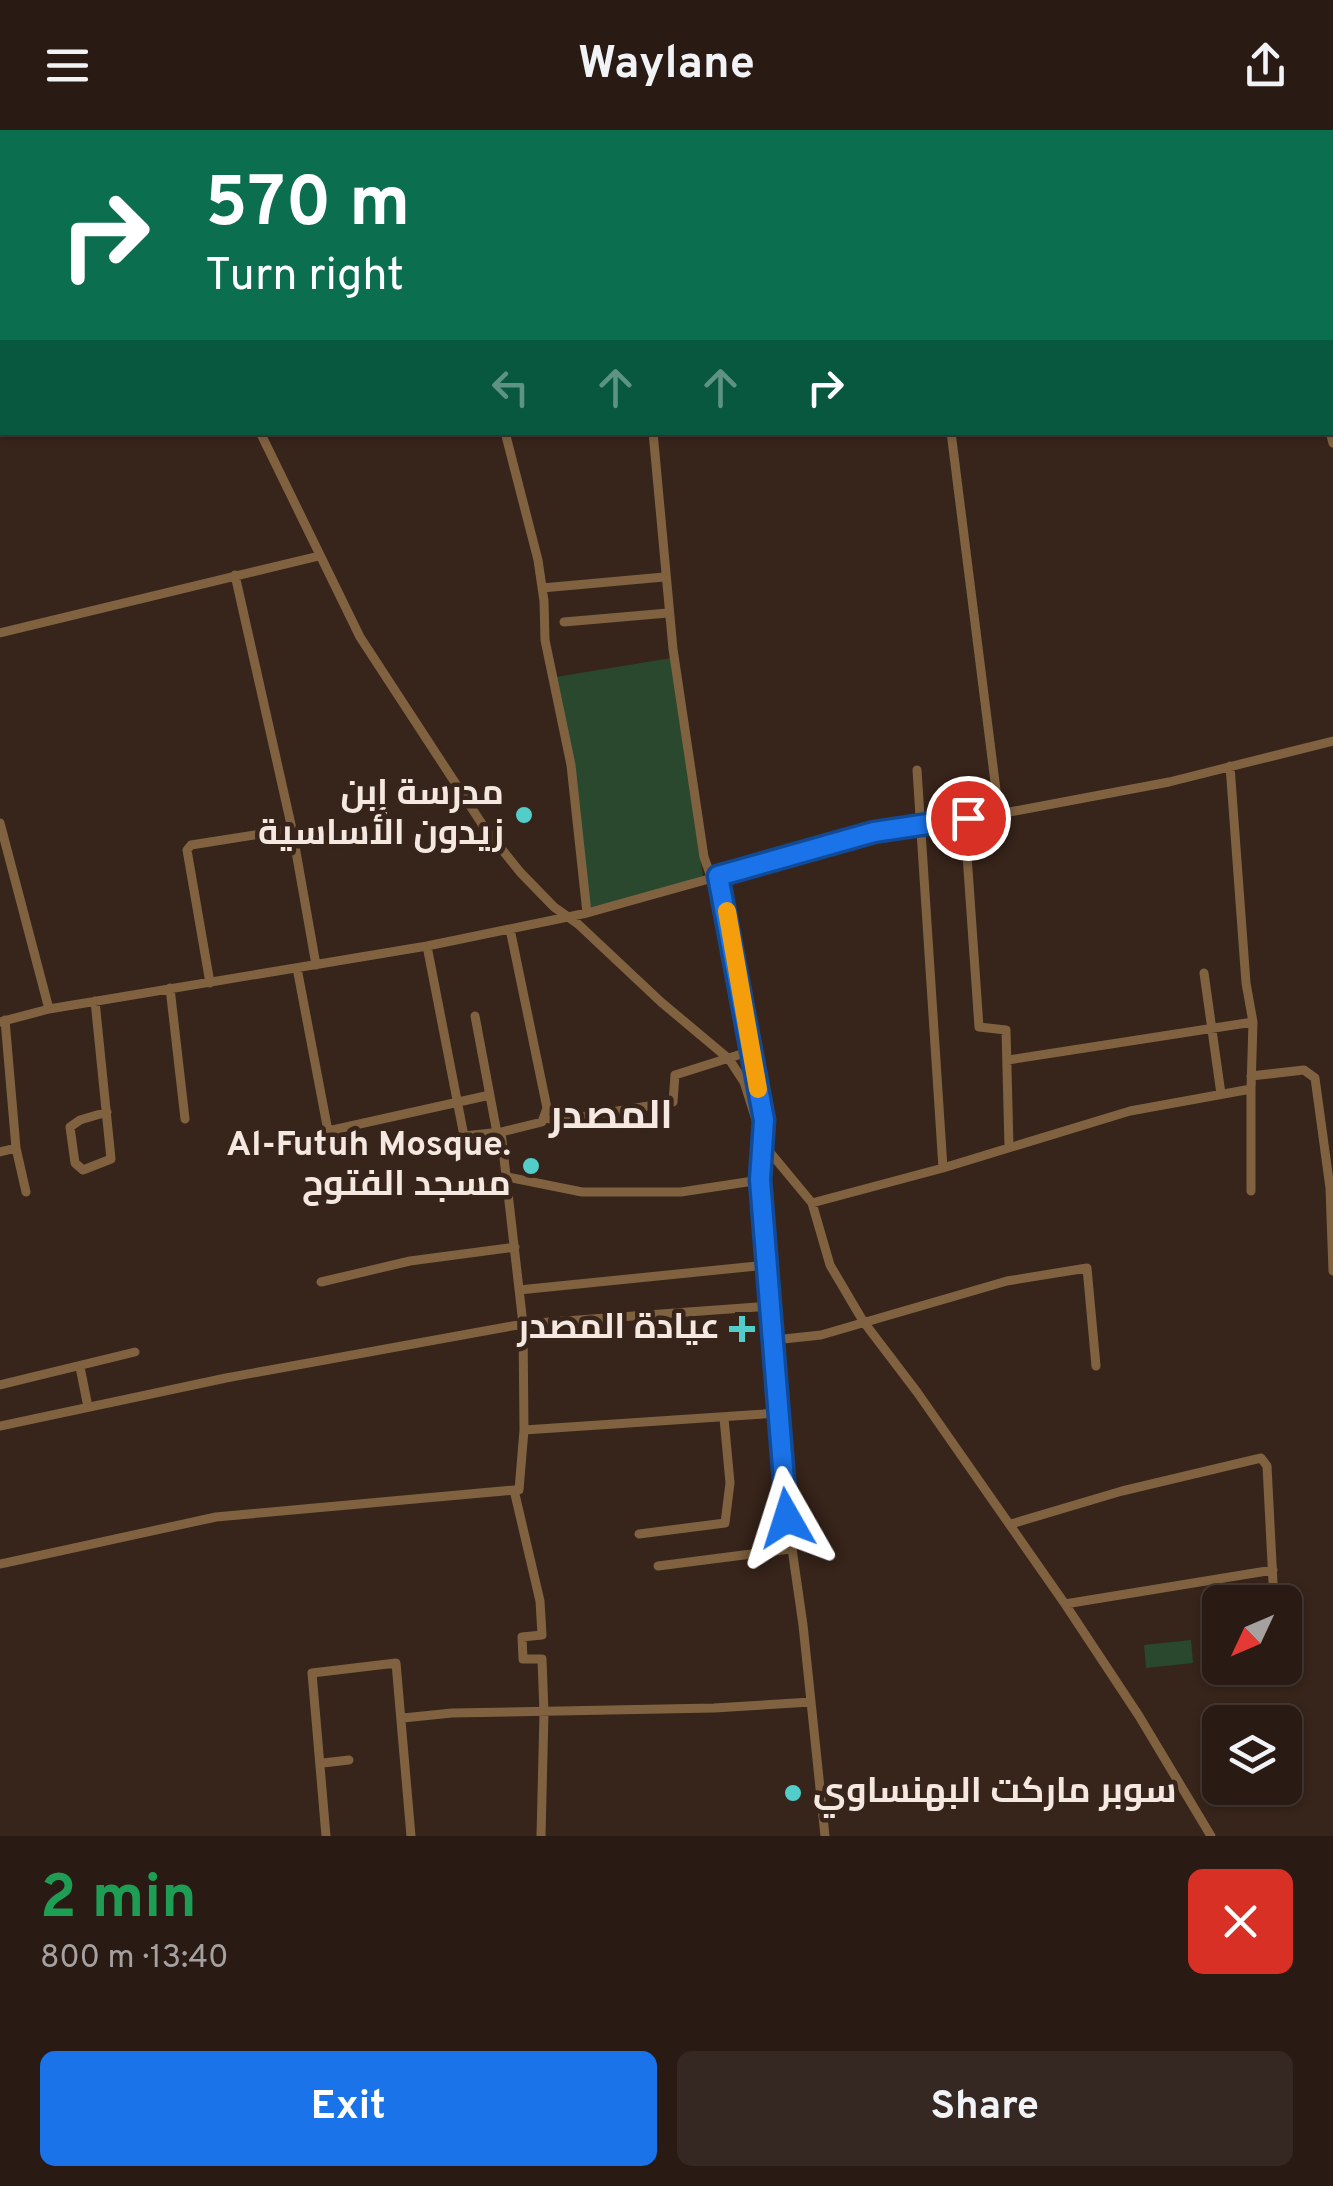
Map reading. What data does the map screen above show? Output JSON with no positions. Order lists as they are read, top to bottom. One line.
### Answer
{"districts":["المصدر"],"places":{"other":["مدرسة إبن زيدون الأساسية","Al-Futuh Mosque. مسجد الفتوح","سوبر ماركت البهنساوي"],"health":["عيادة المصدر"]},"north":"bottom left","page":{"header":"Waylane","turn":["570 m","Turn right"],"heading":["2 min","800 m · 13:40"],"buttons":["Exit","Share"]}}
